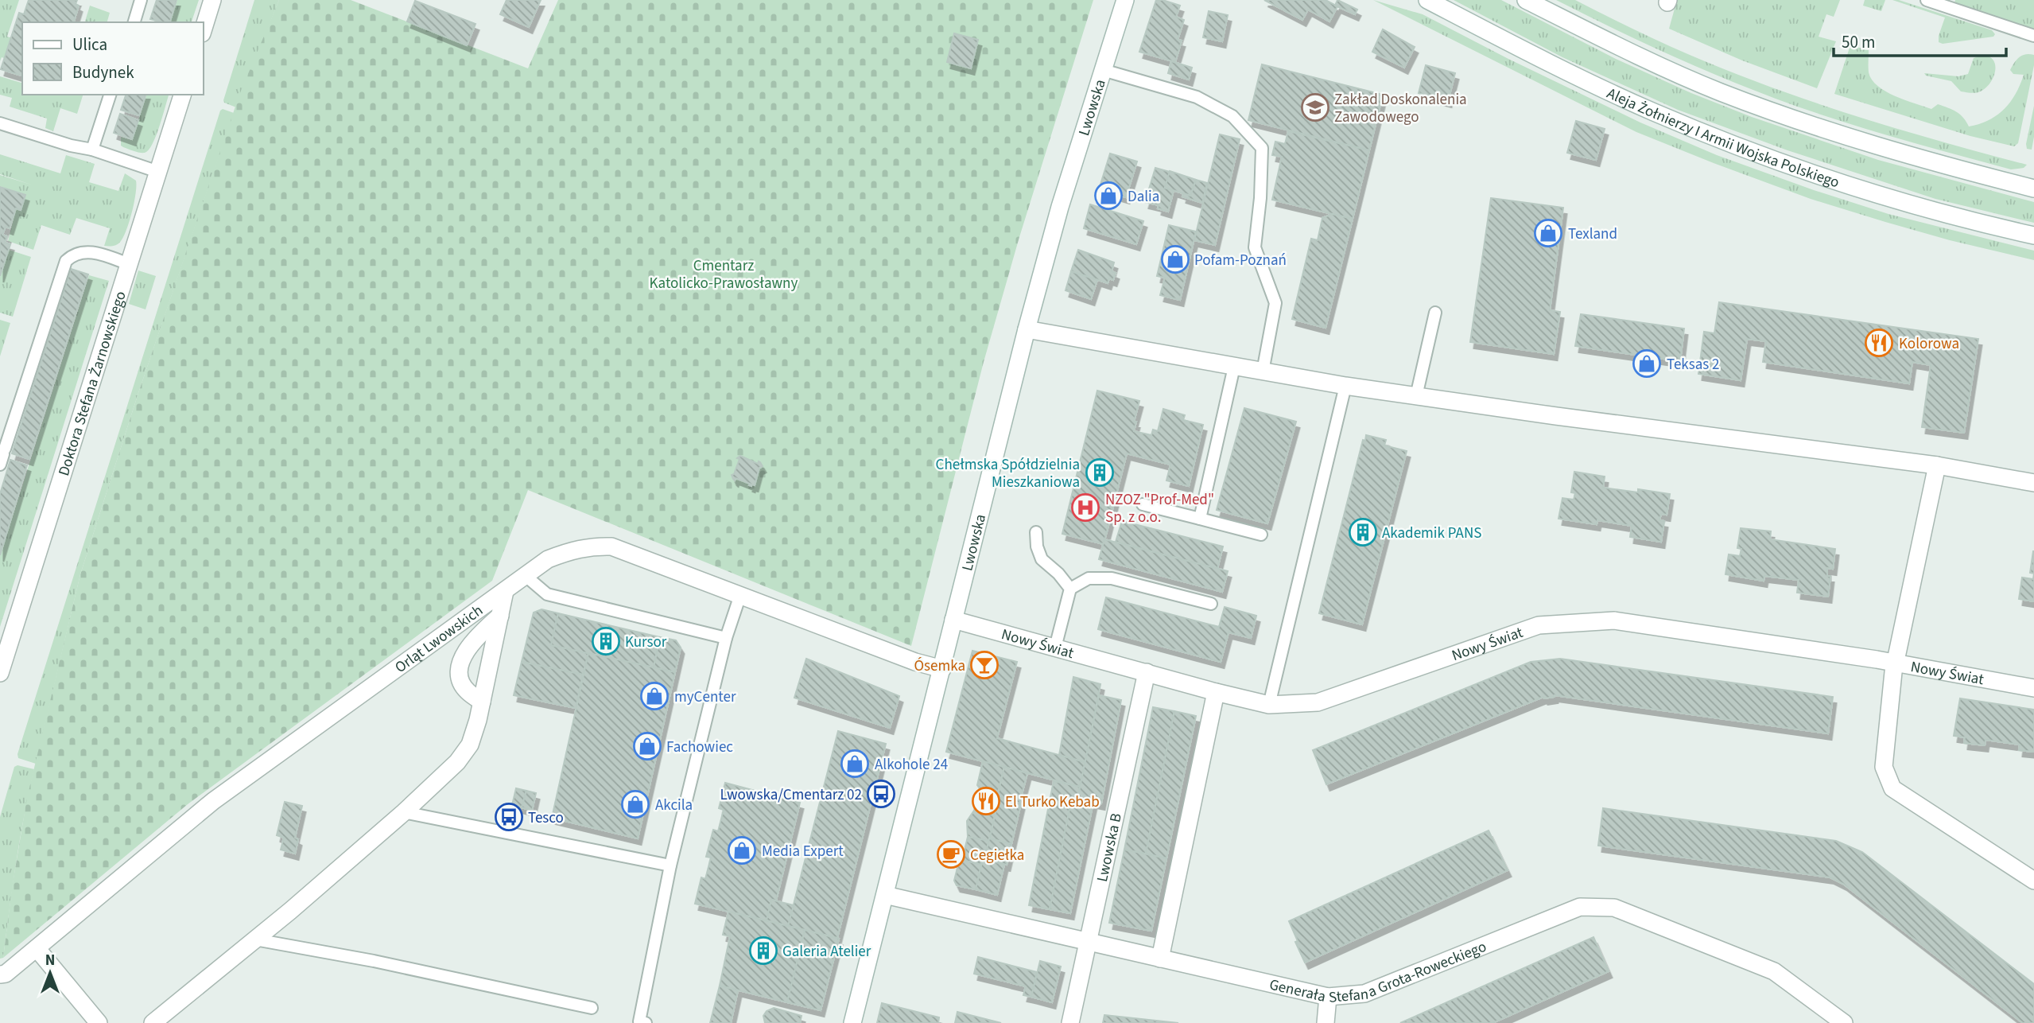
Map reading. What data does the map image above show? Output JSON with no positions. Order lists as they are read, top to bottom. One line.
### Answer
{"streets":{"street":["Lwowska","Aleja Żołnierzy I Armii Wojska Polskiego","Doktora Stefana Żarnowskiego","Orląt Lwowskich","Nowy Świat","Lwowska B","Generała Stefana Grota-Roweckiego"]},"crossings":[["Lwowska","Orląt Lwowskich"],["Lwowska","Nowy Świat"],["Lwowska","Generała Stefana Grota-Roweckiego"],["Nowy Świat","Lwowska B"],["Lwowska B","Generała Stefana Grota-Roweckiego"]],"parks":["Cmentarz Katolicko-Prawosławny"],"places":{"school or university":["Zakład Doskonalenia Zawodowego"],"shop":["Dalia","Texland","Pofam-Poznań","Teksas 2","myCenter","Fachowiec","Alkohole 24","Akcila","Media Expert"],"restaurant":["Kolorowa","El Turko Kebab"],"building":["Chełmska Spółdzielnia Mieszkaniowa","Akademik PANS","Kursor","Galeria Atelier"],"hospital":["NZOZ \"Prof-Med\" Sp. z o.o."],"bar":["Ósemka"],"bus stop":["Lwowska/Cmentarz 02","Tesco"],"cafe":["Cegiełka"]},"legend":["Ulica","Budynek"],"scale_bar":"50 m","north":"top"}
